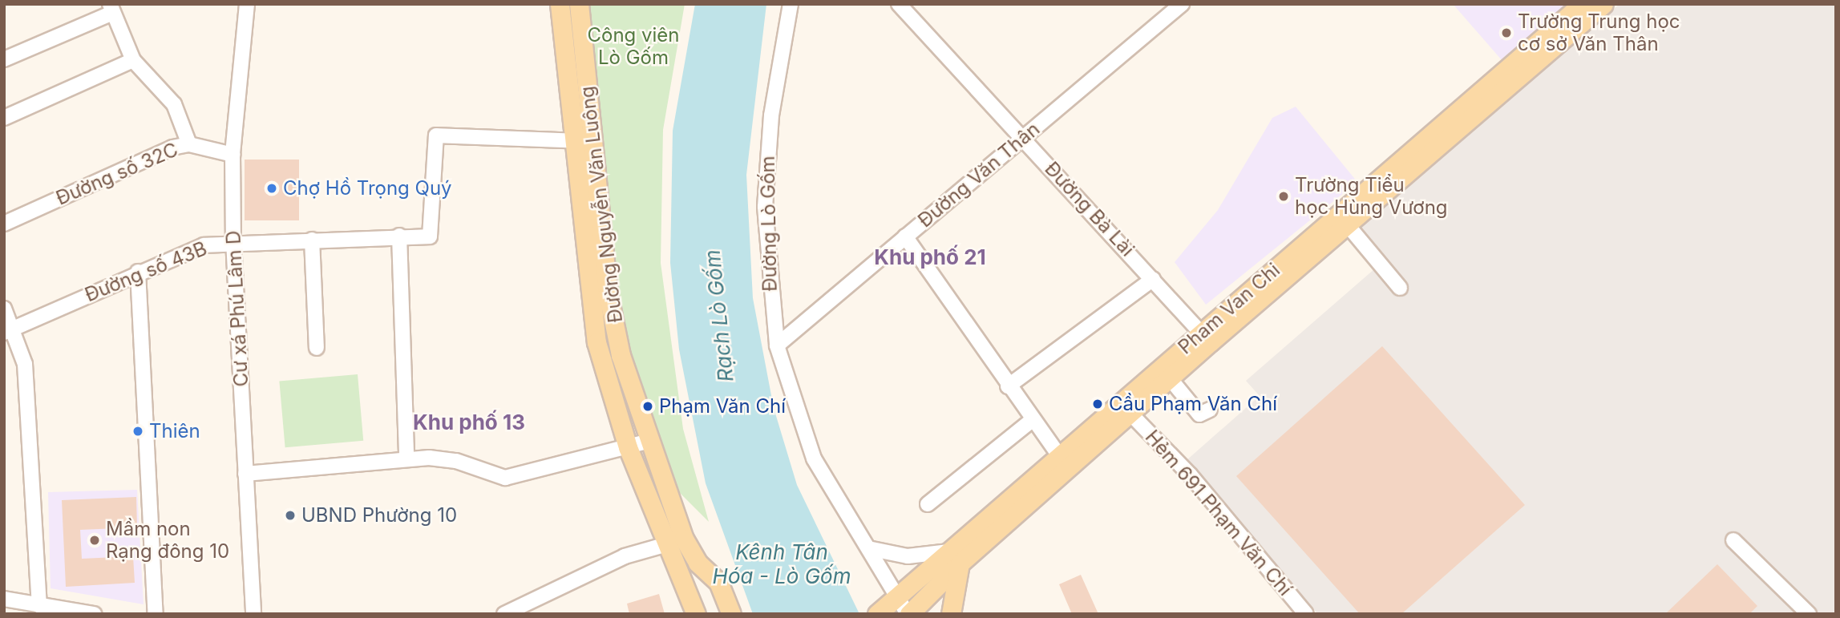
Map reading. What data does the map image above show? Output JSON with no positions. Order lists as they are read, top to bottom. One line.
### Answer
{"streets":{"main road":["Đường Nguyễn Văn Luông","Pham Van Chi"],"street":["Đường số 32C","Đường Văn Thân","Đường Bà Lài","Đường Lò Gốm","Đường số 43B","Cư xá Phú Lâm D","Hẻm 691 Phạm Văn Chí"]},"crossings":[["Đường số 32C","Cư xá Phú Lâm D"],["Đường Văn Thân","Đường Bà Lài"],["Đường Văn Thân","Đường Lò Gốm"],["Đường Nguyễn Văn Luông","Đường số 43B"],["Đường Bà Lài","Pham Van Chi"],["Đường Lò Gốm","Pham Van Chi"],["Đường số 43B","Cư xá Phú Lâm D"],["Pham Van Chi","Hẻm 691 Phạm Văn Chí"]],"districts":["Khu phố 21","Khu phố 13"],"water":["Rạch Lò Gốm","Kênh Tân Hóa - Lò Gốm"],"parks":["Công viên Lò Gốm"],"places":["Trường Trung học cơ sở Văn Thân","Chợ Hồ Trọng Quý","Trường Tiểu học Hùng Vương","Cầu Phạm Văn Chí","Phạm Văn Chí","Thiên","UBND Phường 10","Mầm non Rạng đông 10"]}
